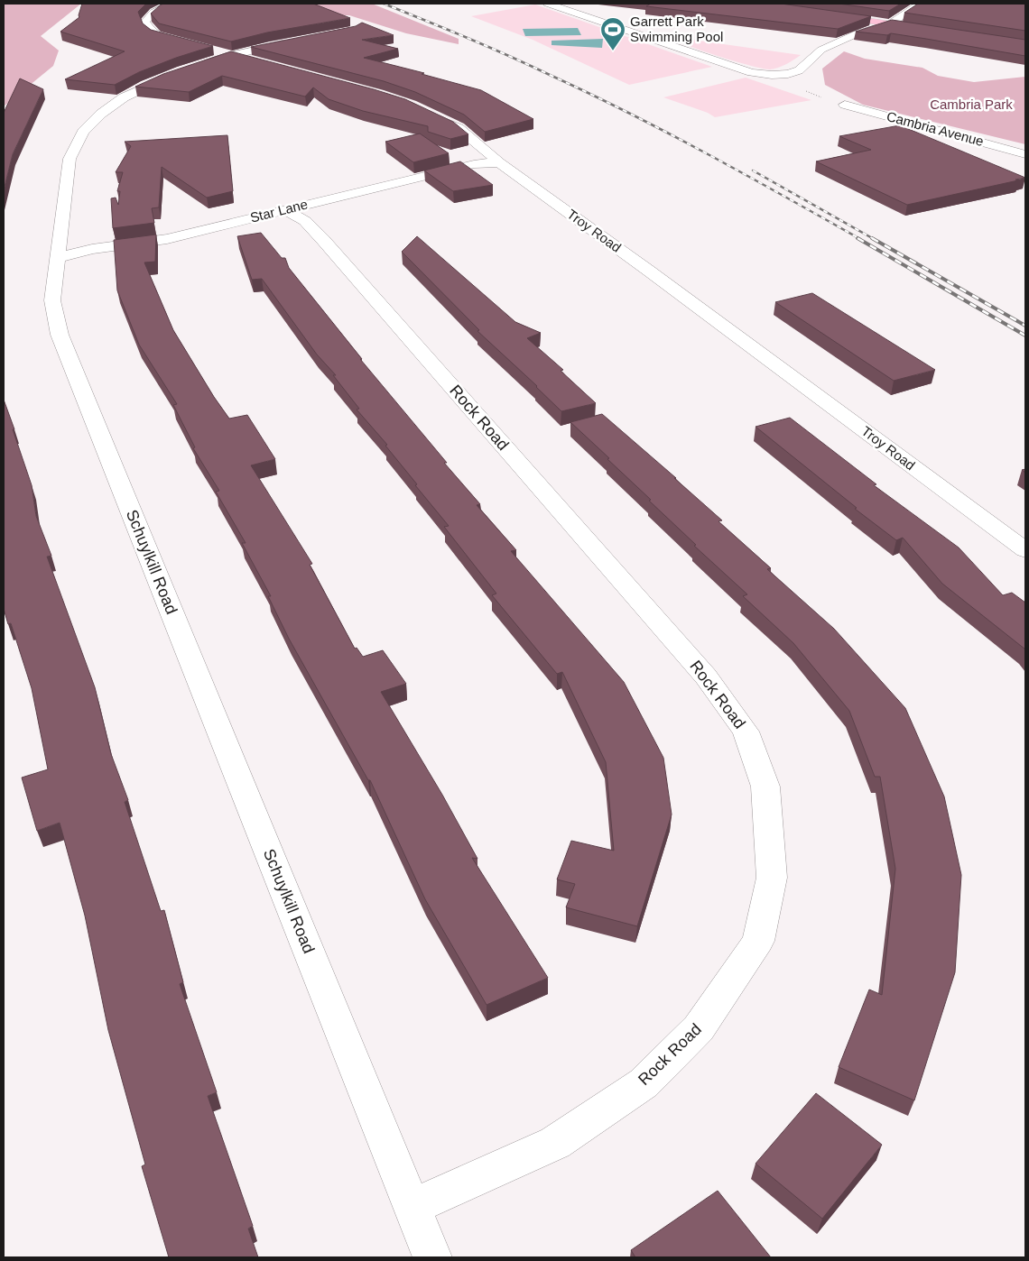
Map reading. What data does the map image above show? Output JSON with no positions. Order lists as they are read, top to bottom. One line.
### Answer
{"streets":{"street":["Cambria Avenue","Star Lane","Troy Road","Rock Road","Schuylkill Road"]},"crossings":[["Star Lane","Troy Road"],["Star Lane","Rock Road"],["Star Lane","Schuylkill Road"],["Rock Road","Schuylkill Road"]],"parks":["Cambria Park"],"places":{"sports":["Garrett Park Swimming Pool"]}}
